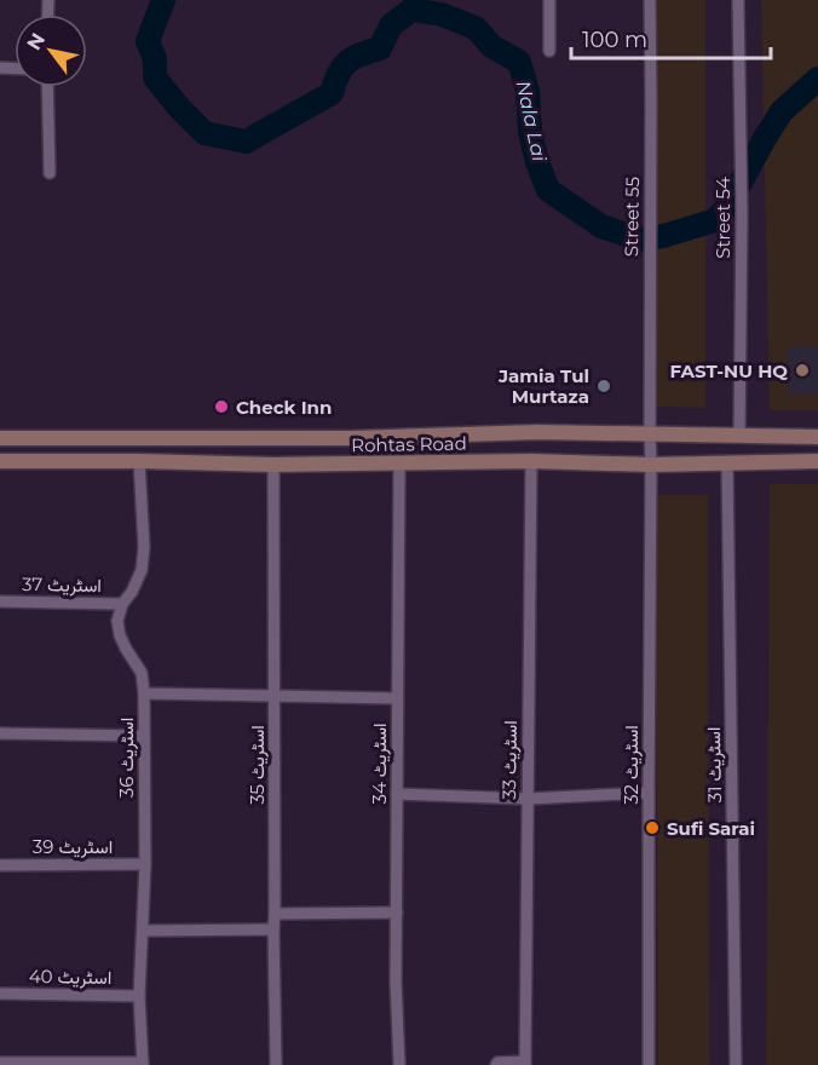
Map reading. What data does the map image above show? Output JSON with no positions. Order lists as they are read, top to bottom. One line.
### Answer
{"streets":{"main road":["Rohtas Road"],"street":["Street 55","Street 54","اسٹریٹ 37","اسٹریٹ 36","اسٹریٹ 33","اسٹریٹ 34","اسٹریٹ 35","اسٹریٹ 32","اسٹریٹ 31","اسٹریٹ 39","اسٹریٹ 40"]},"crossings":[["Street 55","Rohtas Road"],["Street 55","اسٹریٹ 32"],["Street 54","Rohtas Road"],["Rohtas Road","اسٹریٹ 36"],["Rohtas Road","اسٹریٹ 33"],["Rohtas Road","اسٹریٹ 34"],["Rohtas Road","اسٹریٹ 35"],["Rohtas Road","اسٹریٹ 32"],["Rohtas Road","اسٹریٹ 31"],["اسٹریٹ 37","اسٹریٹ 36"],["اسٹریٹ 36","اسٹریٹ 39"],["اسٹریٹ 36","اسٹریٹ 40"]],"water":["Nala Lai"],"places":["FAST-NU HQ","Jamia Tul Murtaza","Check Inn","Sufi Sarai"],"scale_bar":"100 m","north":"top left"}
